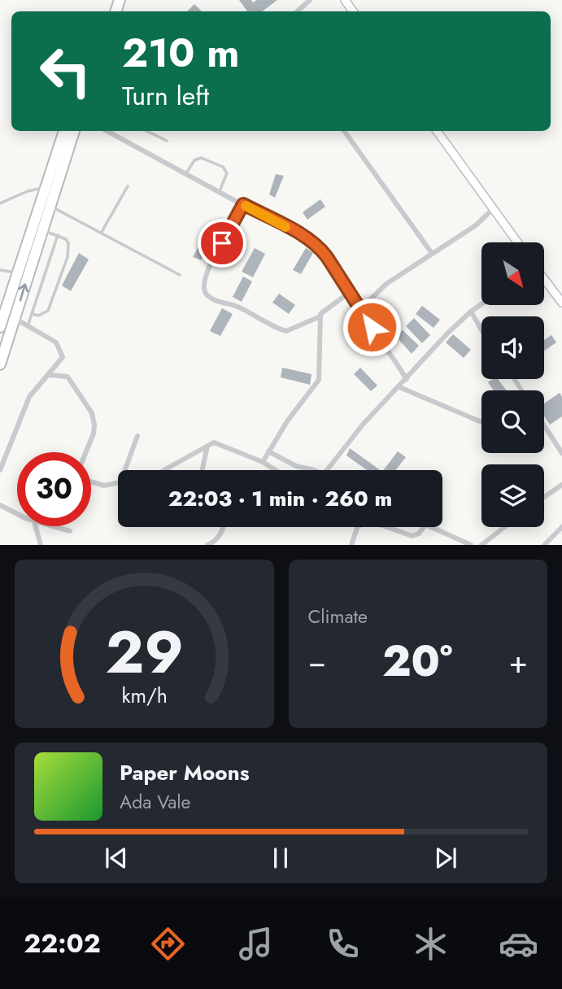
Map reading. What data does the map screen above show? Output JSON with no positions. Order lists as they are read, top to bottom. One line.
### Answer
{"north":"bottom right","page":{"turn":["210 m","Turn left"],"limit":"30","trip":"22:03 · 1 min · 260 m","tile":"Climate","heat":["−","20°","+"],"song":["Paper Moons","Ada Vale"],"tabs":"22:02","gauge":["29","km/h"]}}
